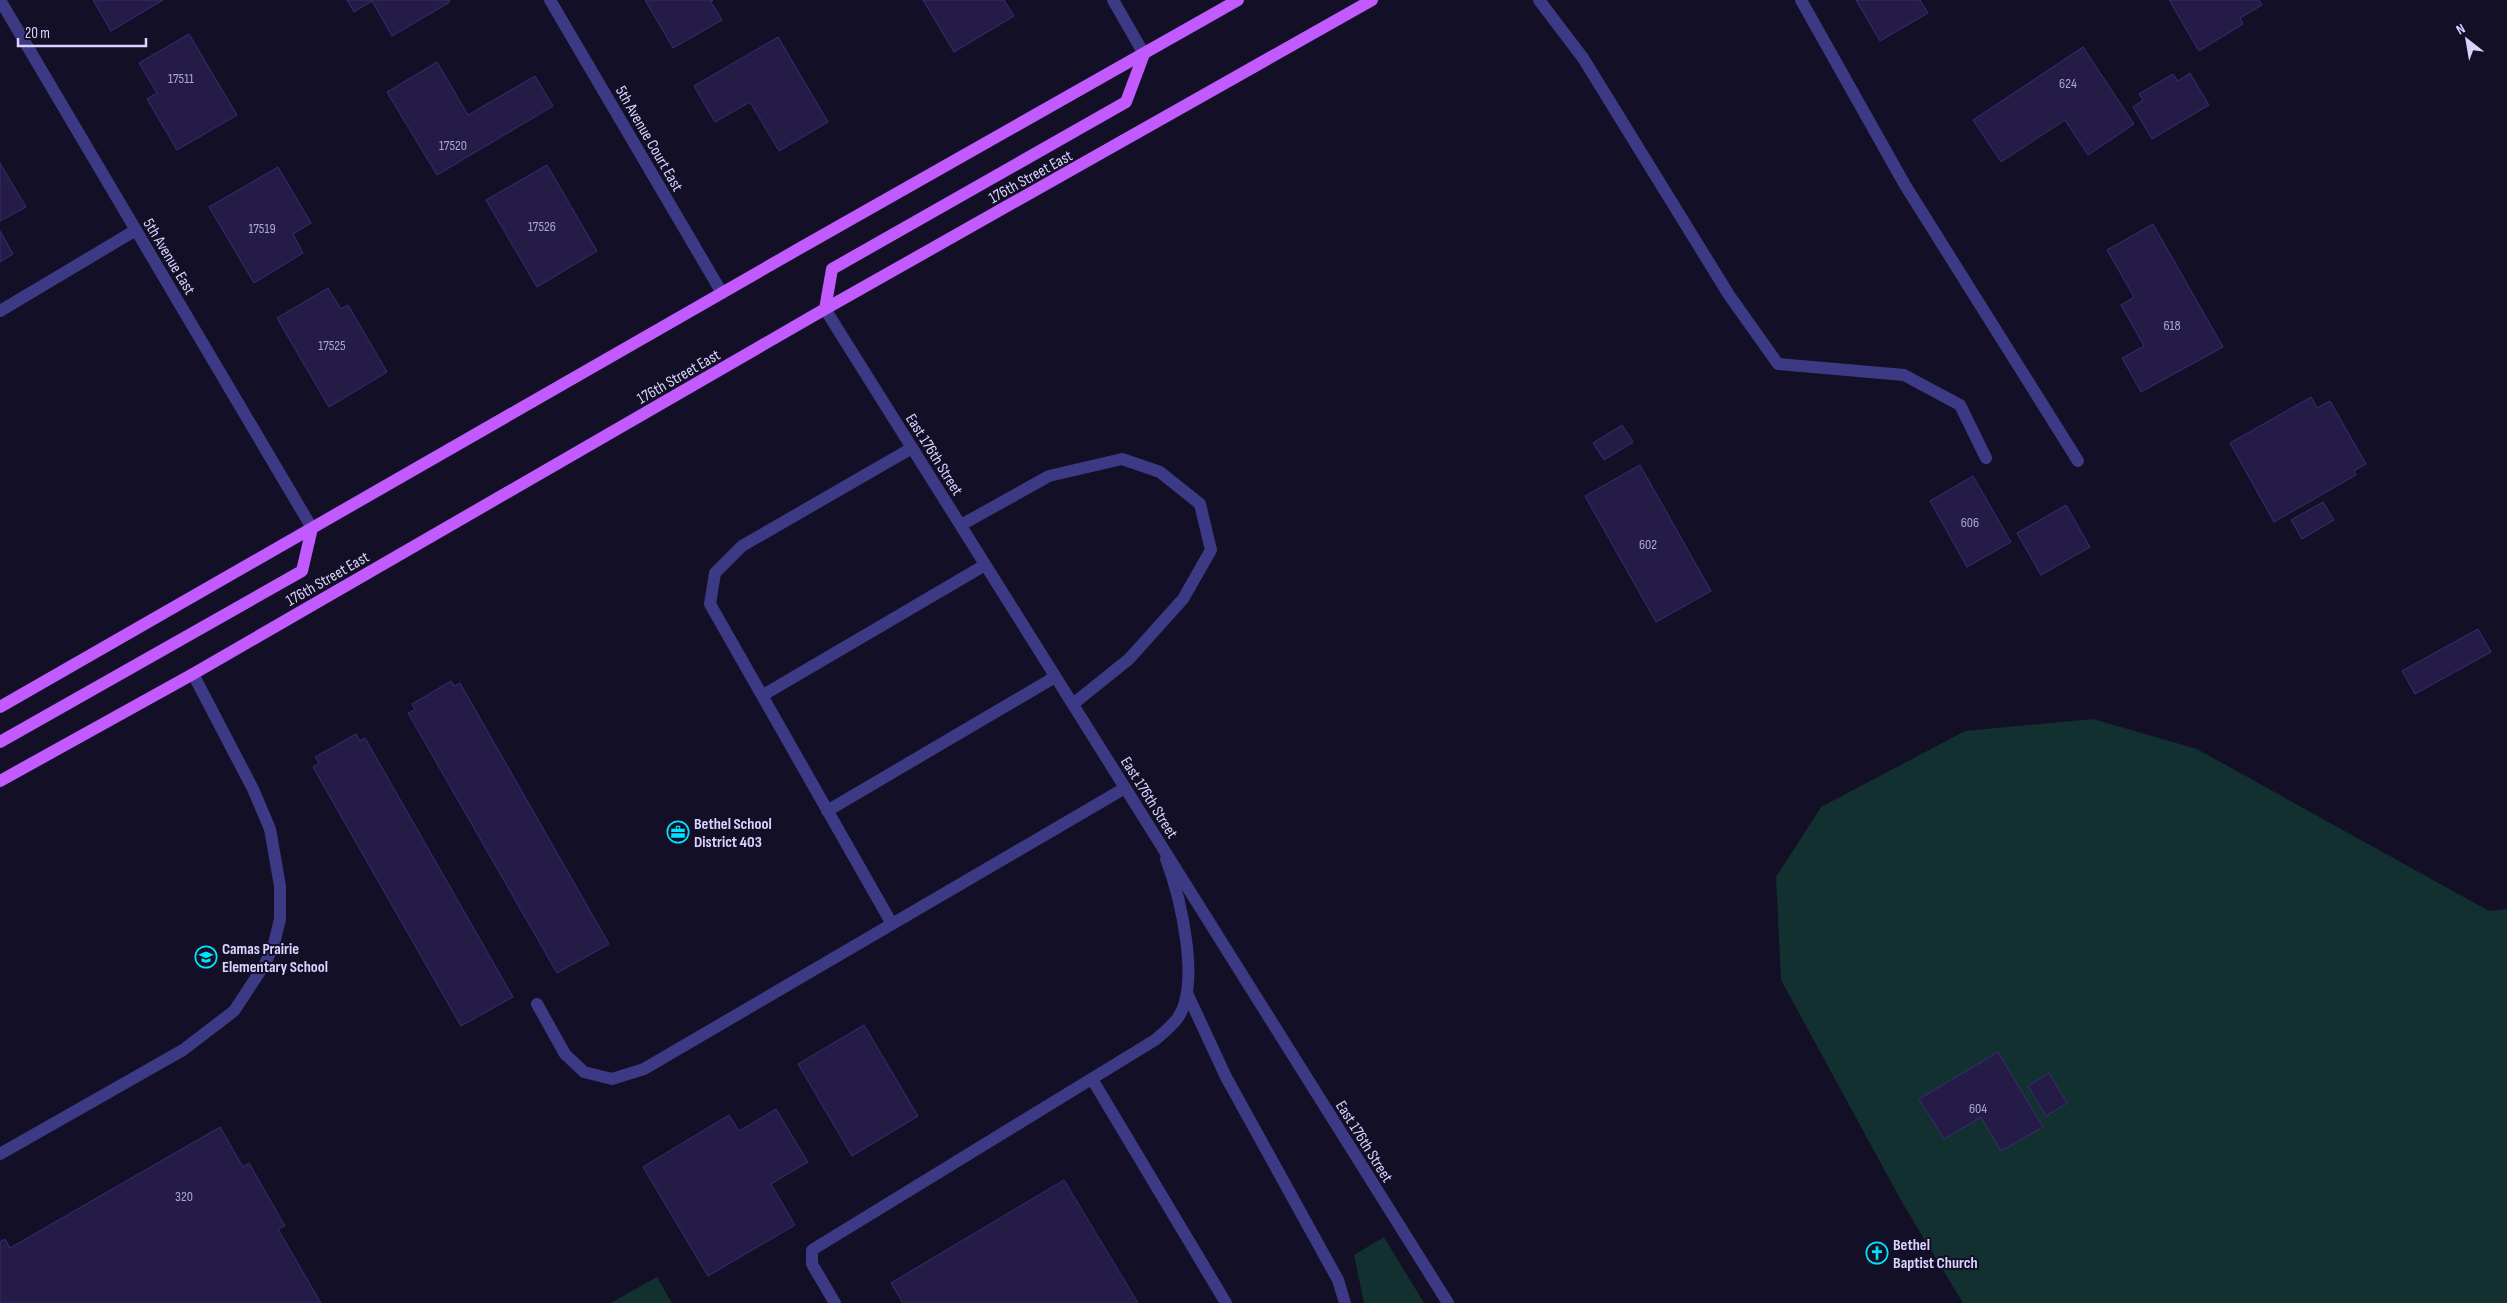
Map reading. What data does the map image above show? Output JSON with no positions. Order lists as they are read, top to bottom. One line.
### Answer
{"streets":{"main road":["176th Street East"],"street":["5th Avenue Court East","5th Avenue East","East 176th Street"]},"crossings":[["176th Street East","East 176th Street"]],"places":{"office":["Bethel School District 403"],"school or university":["Camas Prairie Elementary School"],"church":["Bethel Baptist Church"]},"house_numbers":["17511","624","17520","17526","17519","618","17525","606","602","604","320"],"scale_bar":"20 m","north":"top left"}
